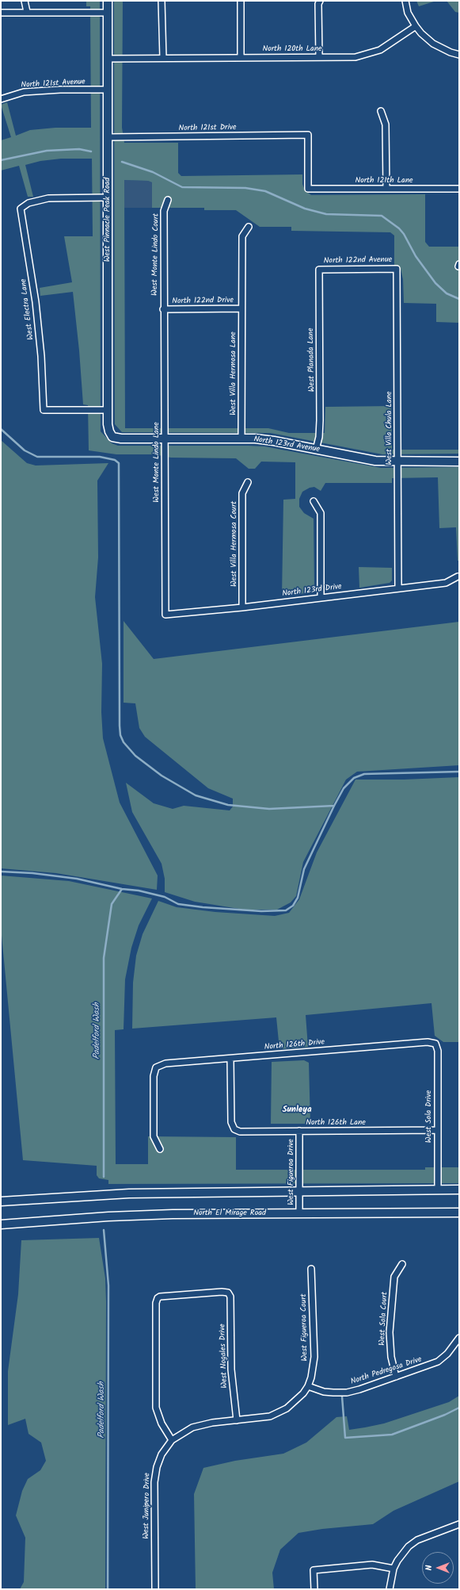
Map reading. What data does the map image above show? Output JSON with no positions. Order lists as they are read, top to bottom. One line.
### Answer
{"streets":{"main road":["West Pinnacle Peak Road","North 123rd Avenue","North El Mirage Road"],"street":["North 120th Lane","North 121st Avenue","North 121st Drive","North 121th Lane","West Monte Lindo Court","North 122nd Avenue","North 122nd Drive","West Electra Lane","West Planada Lane","West Villa Hermosa Lane","West Villa Chula Lane","West Monte Lindo Lane","West Villa Hermosa Court","North 123rd Drive","North 126th Drive","West Sola Drive","North 126th Lane","West Figueroa Drive","West Sola Court","West Figueroa Court","West Nogales Drive","North Pedregosa Drive","West Junipero Drive"]},"crossings":[["North 120th Lane","West Pinnacle Peak Road"],["North 121st Avenue","West Pinnacle Peak Road"],["North 121st Drive","North 121th Lane"],["North 121st Drive","West Pinnacle Peak Road"],["West Pinnacle Peak Road","West Electra Lane"],["West Pinnacle Peak Road","North 123rd Avenue"],["West Monte Lindo Court","North 122nd Drive"],["West Monte Lindo Court","West Monte Lindo Lane"],["North 122nd Avenue","West Planada Lane"],["North 122nd Avenue","West Villa Chula Lane"],["North 122nd Drive","West Villa Hermosa Lane"],["North 122nd Drive","West Monte Lindo Lane"],["West Planada Lane","North 123rd Avenue"],["West Villa Hermosa Lane","North 123rd Avenue"],["West Villa Chula Lane","North 123rd Avenue"],["West Villa Chula Lane","North 123rd Drive"],["North 123rd Avenue","West Monte Lindo Lane"],["West Monte Lindo Lane","North 123rd Drive"],["West Villa Hermosa Court","North 123rd Drive"],["North 126th Drive","West Sola Drive"],["North 126th Drive","North 126th Lane"],["West Sola Drive","North 126th Lane"],["North 126th Lane","West Figueroa Drive"],["West Figueroa Drive","North El Mirage Road"],["West Sola Court","North Pedregosa Drive"],["West Figueroa Court","North Pedregosa Drive"],["West Nogales Drive","West Junipero Drive"]],"districts":["Sunleya"],"water":["Padelford Wash"],"north":"left"}
